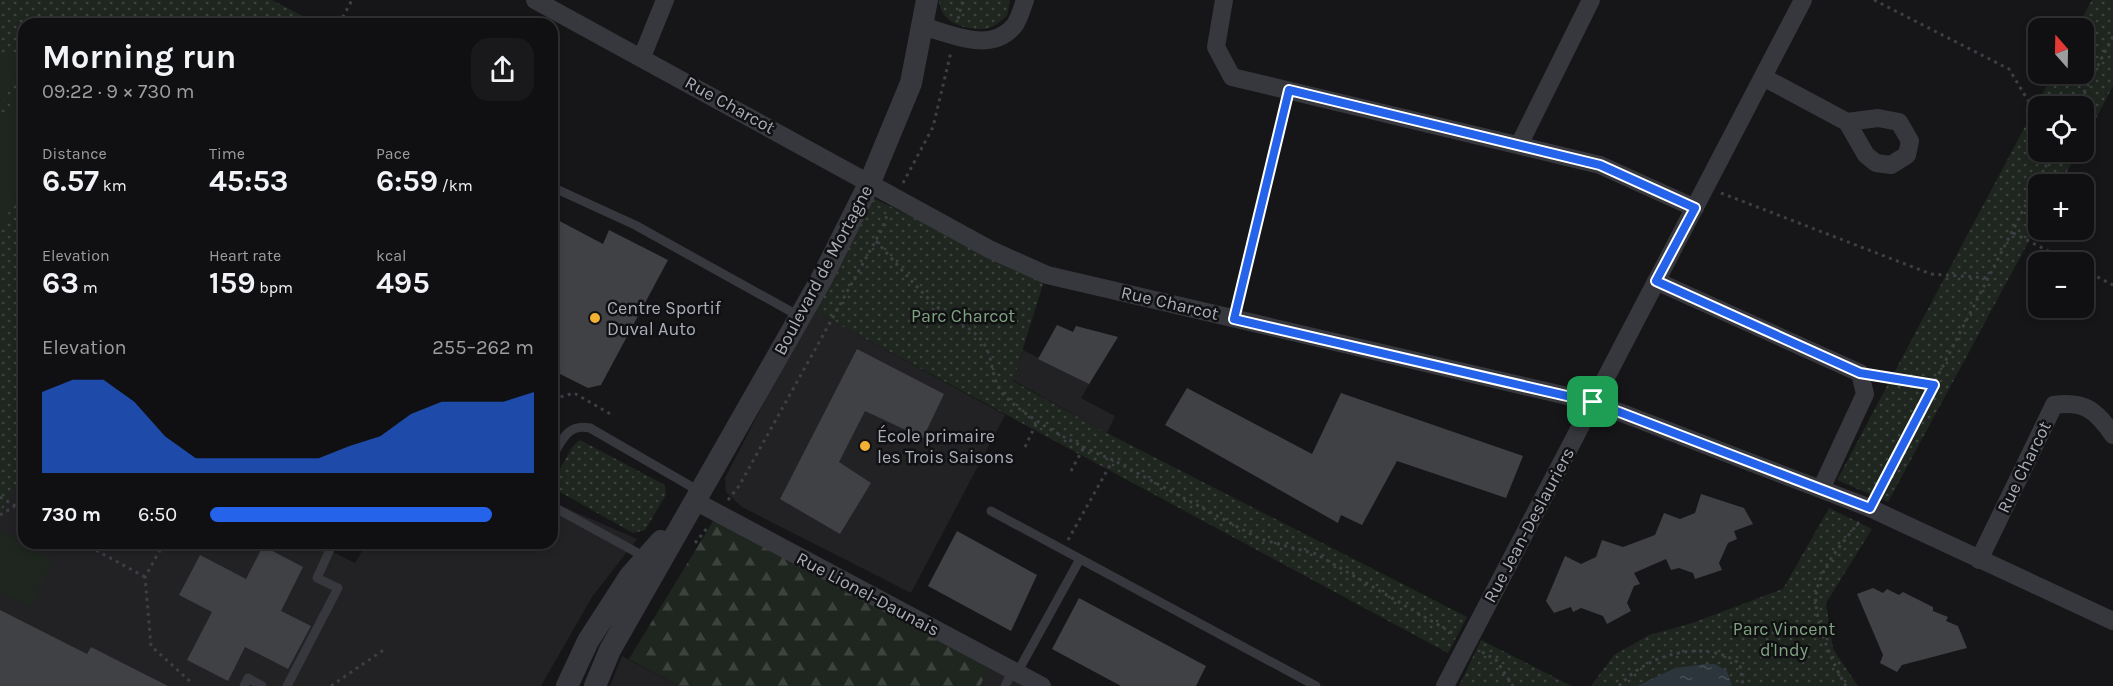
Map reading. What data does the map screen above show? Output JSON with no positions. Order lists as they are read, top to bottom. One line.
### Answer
{"streets":{"street":["Rue Charcot","Boulevard de Mortagne","Rue Jean-Deslauriers","Rue Lionel-Daunais"]},"crossings":[["Rue Charcot","Boulevard de Mortagne"],["Rue Charcot","Rue Jean-Deslauriers"],["Boulevard de Mortagne","Rue Lionel-Daunais"]],"parks":["Parc Charcot","Parc Vincent d'Indy"],"places":["Centre Sportif Duval Auto","École primaire les Trois Saisons"],"north":"top","page":{"map_buttons":["+","−"],"heading":["Morning run","09:22 · 9 × 730 m"],"stats":[["Distance","6.57 km"],["Time","45:53"],["Pace","6:59 /km"],["Elevation","63 m"],["Heart rate","159 bpm"],["kcal","495"]],"chart":["Elevation","255–262 m"],"list":[{"name":"730 m","note":"6:50"}]}}
